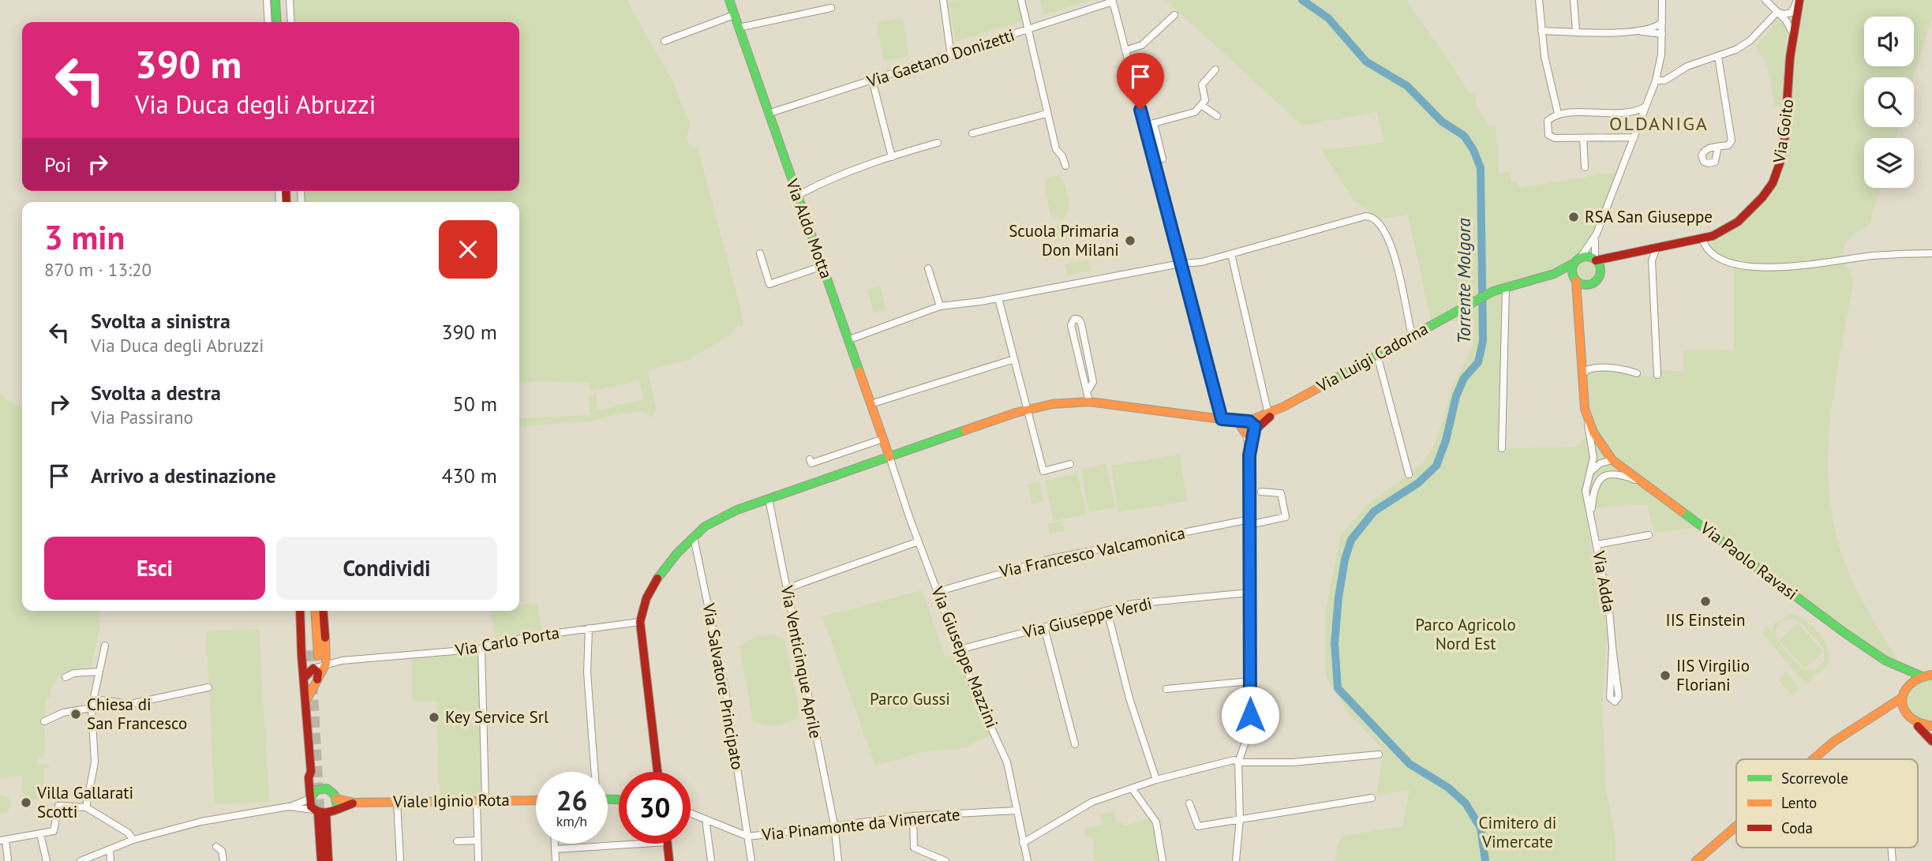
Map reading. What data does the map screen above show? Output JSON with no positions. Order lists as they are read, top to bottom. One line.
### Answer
{"streets":{"main road":["Via Goito","Via Aldo Motta","Via Luigi Cadorna","Via Paolo Ravasi","Via Adda","Viale Iginio Rota"],"street":["Via Gaetano Donizetti","Via Francesco Valcamonica","Via Giuseppe Verdi","Via Carlo Porta","Via Giuseppe Mazzini","Via Venticinque Aprile","Via Salvatore Principato","Via Pinamonte da Vimercate"]},"crossings":[["Via Gaetano Donizetti","Via Aldo Motta"],["Via Goito","Via Luigi Cadorna"],["Via Goito","Via Adda"],["Via Aldo Motta","Via Giuseppe Mazzini"],["Via Luigi Cadorna","Via Adda"],["Via Francesco Valcamonica","Via Giuseppe Mazzini"],["Via Paolo Ravasi","Via Adda"],["Via Giuseppe Verdi","Via Giuseppe Mazzini"],["Via Giuseppe Mazzini","Via Pinamonte da Vimercate"],["Via Venticinque Aprile","Via Pinamonte da Vimercate"],["Via Salvatore Principato","Via Pinamonte da Vimercate"]],"districts":["OLDANIGA"],"water":["Torrente Molgora"],"parks":["Parco Agricolo Nord Est","Parco Gussi","Cimitero di Vimercate"],"places":["RSA San Giuseppe","Scuola Primaria Don Milani","IIS Einstein","IIS Virgilio Floriani","Chiesa di San Francesco","Key Service Srl","Villa Gallarati Scotti"],"legend":["Scorrevole","Lento","Coda"],"page":{"turn":["390 m","Via Duca degli Abruzzi"],"then":"Poi","heading":["3 min","870 m · 13:20"],"list":[{"name":"Svolta a sinistra","note":"Via Duca degli Abruzzi","value":"390 m"},{"name":"Svolta a destra","note":"Via Passirano","value":"50 m"},{"name":"Arrivo a destinazione","value":"430 m"}],"buttons":["Esci","Condividi"],"speed":"26 km/h","limit":"30"}}
